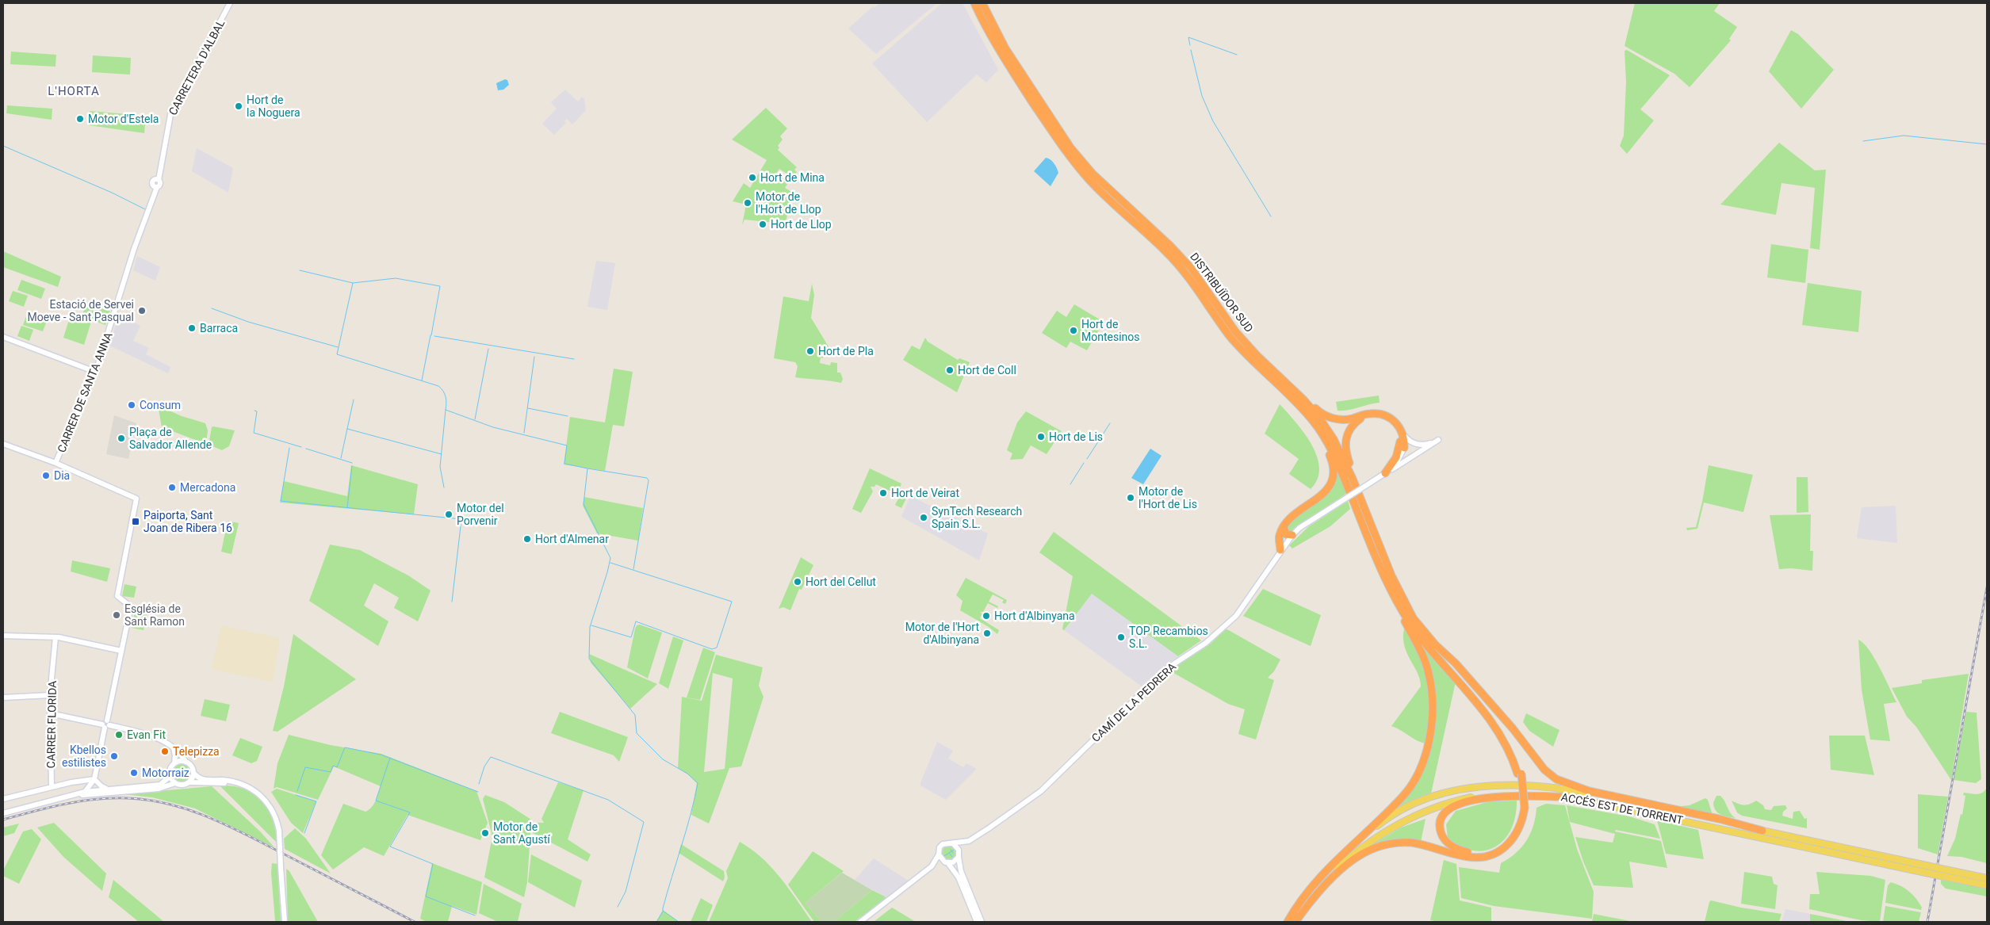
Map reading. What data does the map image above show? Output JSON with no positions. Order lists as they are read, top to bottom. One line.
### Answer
{"streets":{"highway":["DISTRIBUÏDOR SUD"],"main road":["ACCÉS EST DE TORRENT"],"street":["CARRETERA D'ALBAL","CARRER DE SANTA ANNA","CAMÍ DE LA PEDRERA","CARRER FLORIDA"]},"crossings":[["CARRETERA D'ALBAL","CARRER DE SANTA ANNA"]],"districts":["L'HORTA"],"places":{"other":["Hort de la Noguera","Motor d'Estela","Hort de Mina","Motor de l'Hort de Llop","Hort de Llop","Estació de Servei Moeve - Sant Pasqual","Barraca","Hort de Montesinos","Hort de Pla","Hort de Coll","Consum","Hort de Lis","Plaça de Salvador Allende","Dia","Mercadona","Hort de Veirat","Motor de l'Hort de Lis","Motor del Porvenir","SynTech Research Spain S.L.","Hort d'Almenar","Hort del Cellut","Església de Sant Ramon","Hort d'Albinyana","Motor de l'Hort d'Albinyana","TOP Recambios S.L.","Evan Fit","Telepizza","Kbellos estilistes","Motorraiz","Motor de Sant Agustí"],"transit":["Paiporta, Sant Joan de Ribera 16"]}}
